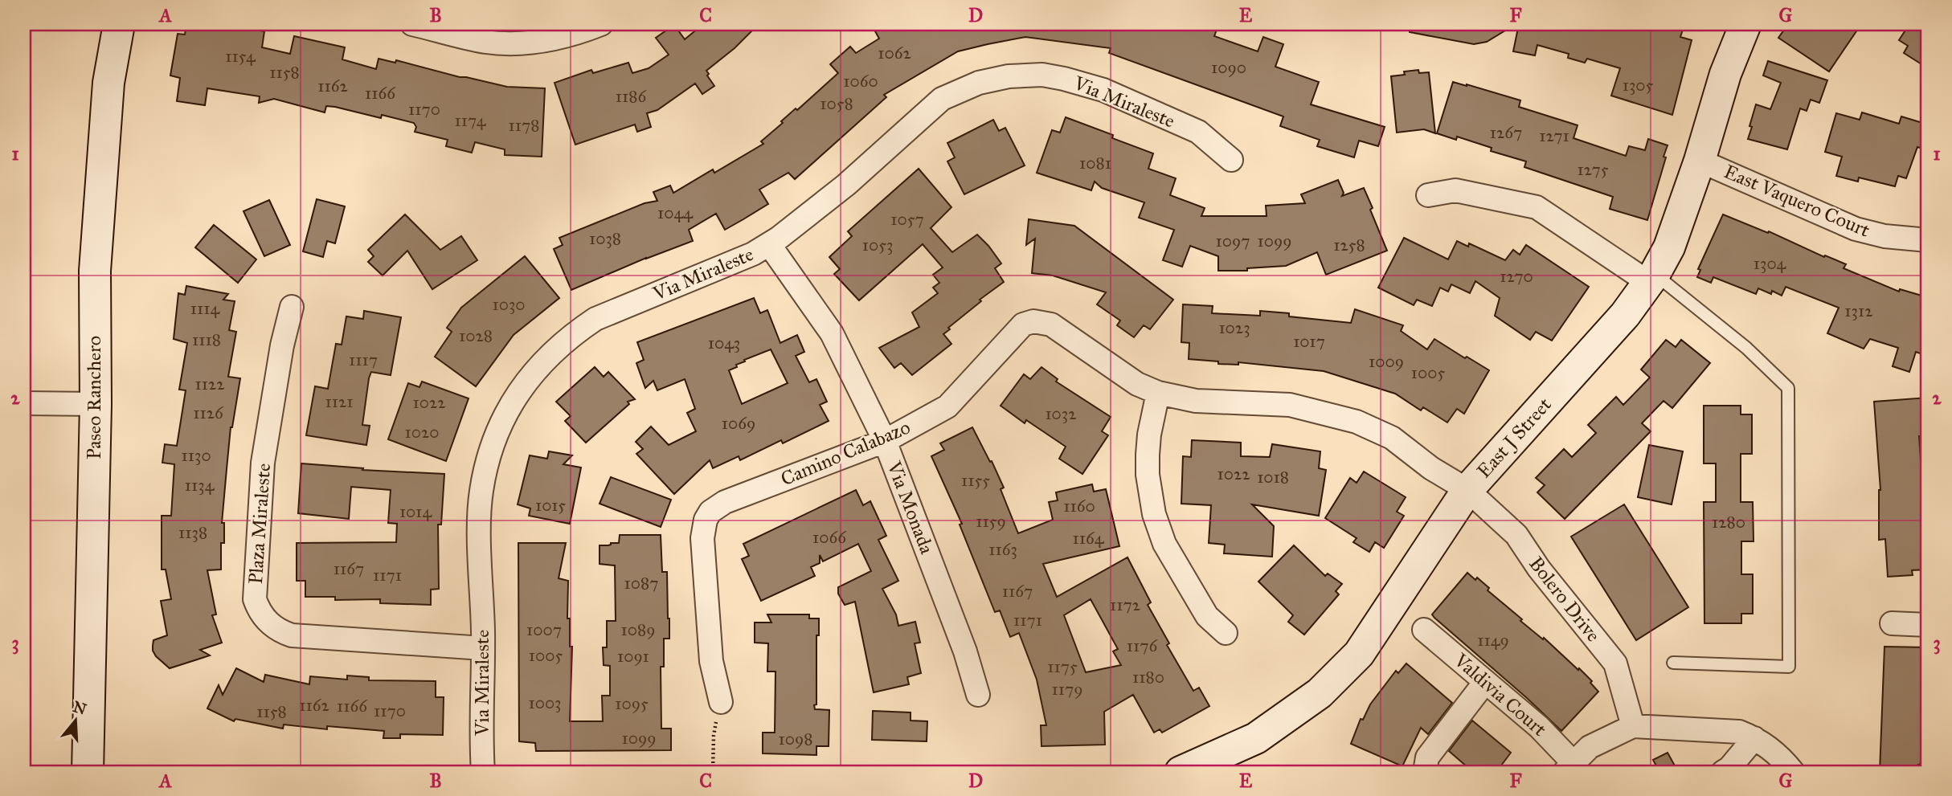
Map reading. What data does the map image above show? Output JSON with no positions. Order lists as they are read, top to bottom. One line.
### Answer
{"streets":{"street":["Via Miraleste","East Vaquero Court","Paseo Ranchero","East J Street","Camino Calabazo","Via Monada","Plaza Miraleste","Bolero Drive","Valdivia Court"]},"crossings":[["Via Miraleste","Via Monada"],["Via Miraleste","Plaza Miraleste"],["East Vaquero Court","East J Street"],["East J Street","Camino Calabazo"],["East J Street","Bolero Drive"],["Camino Calabazo","Via Monada"],["Camino Calabazo","Bolero Drive"]],"house_numbers":["1062","1154","1090","1158","1060","1305","1162","1166","1186","1058","1170","1174","1178","1267","1271","1081","1275","1044","1057","1038","1097","1099","1053","1258","1304","1270","1030","1114","1312","1023","1028","1118","1017","1043","1117","1009","1005","1122","1121","1022","1126","1032","1069","1020","1130","1022","1018","1155","1134","1015","1160","1014","1159","1280","1138","1066","1164","1163","1167","1171","1087","1167","1172","1171","1007","1089","1149","1176","1005","1091","1175","1180","1179","1003","1095","1162","1166","1170","1158","1099","1098"],"north":"top","grid":{"columns":["A","B","C","D","E","F","G"],"rows":["1","2","3"]}}
